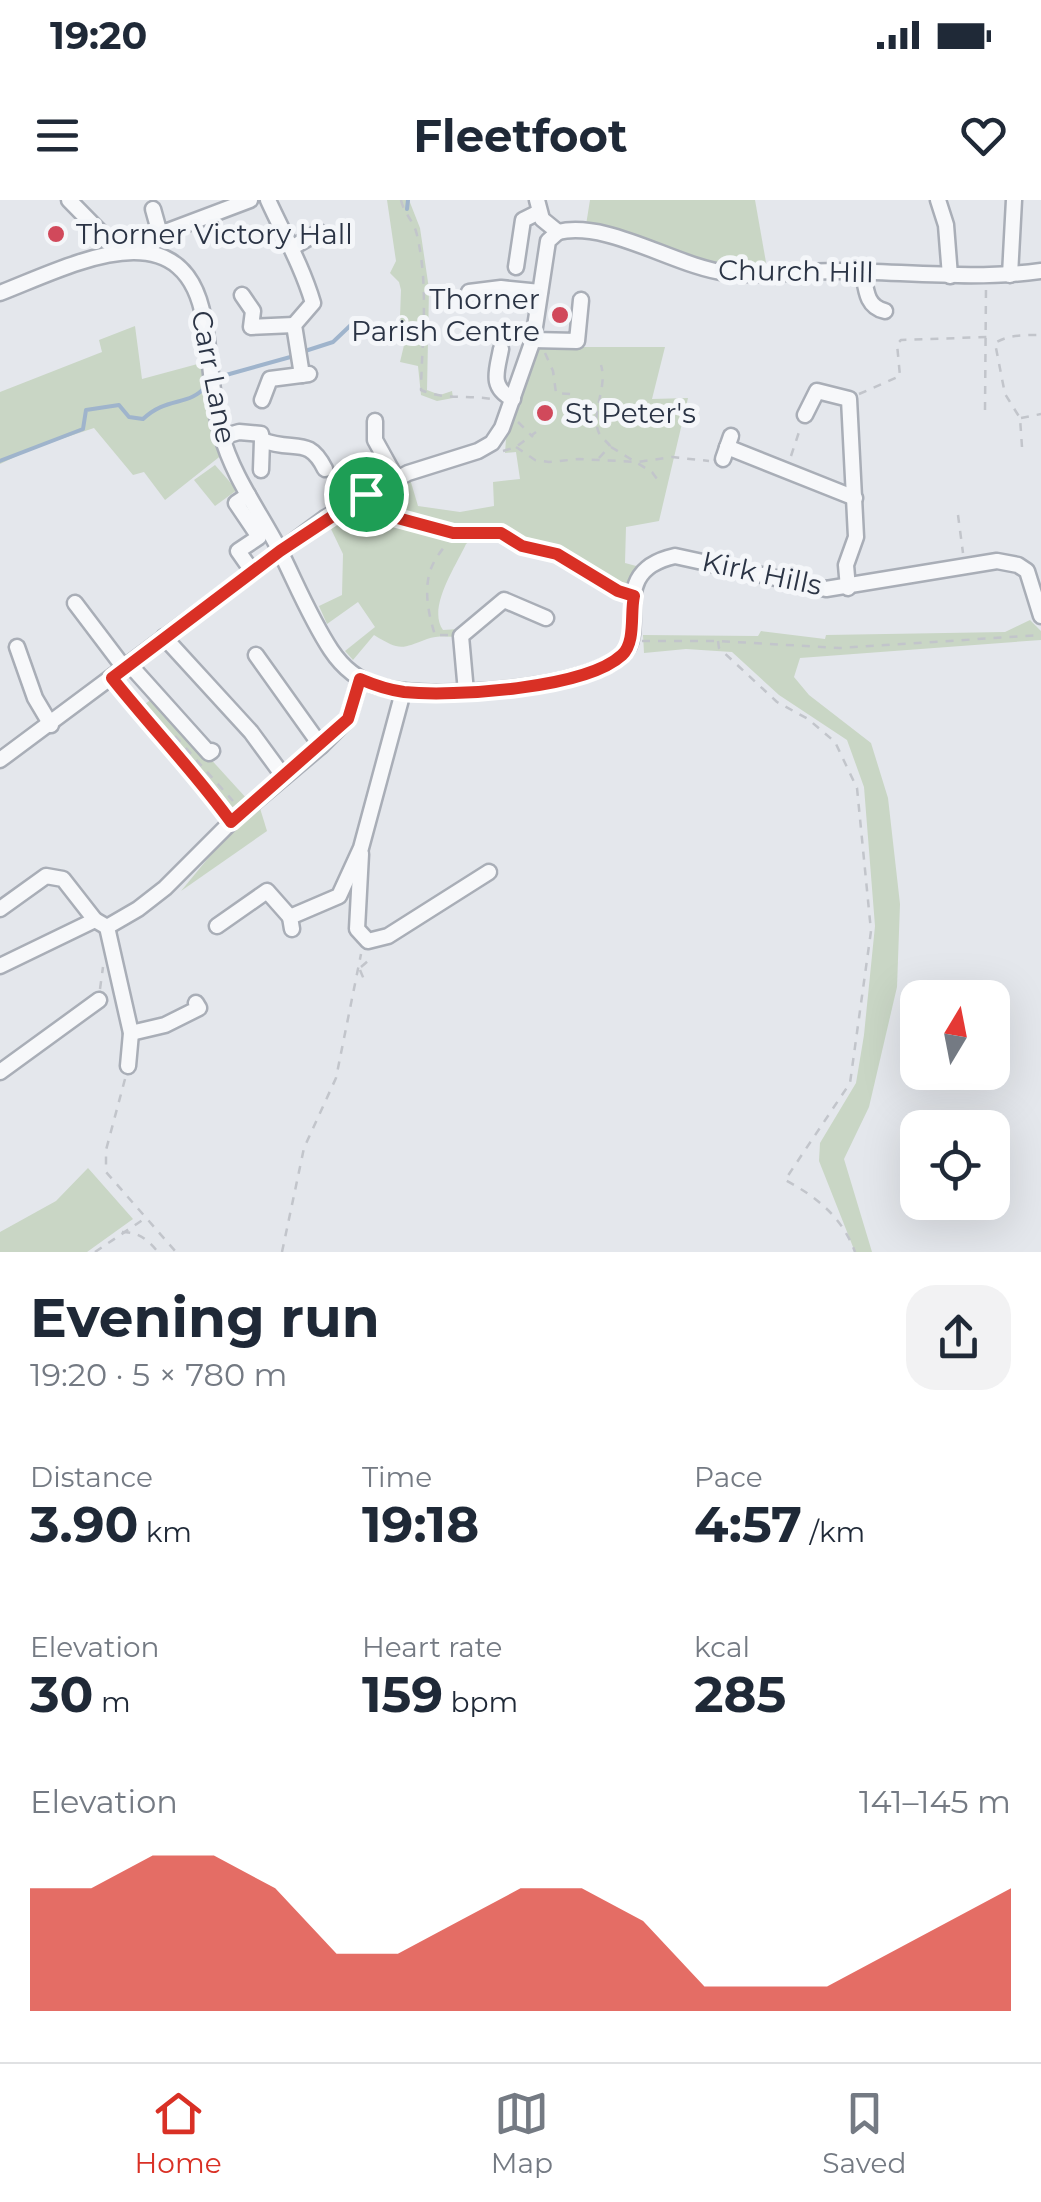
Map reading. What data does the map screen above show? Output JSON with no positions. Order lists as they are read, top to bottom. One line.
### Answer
{"streets":{"street":["Church Hill","Carr Lane","Kirk Hills"]},"places":["Thorner Victory Hall","Thorner Parish Centre","St Peter's"],"north":"top","page":{"status":"19:20","header":"Fleetfoot","heading":["Evening run","19:20 · 5 × 780 m"],"stats":[["Distance","3.90 km"],["Time","19:18"],["Pace","4:57 /km"],["Elevation","30 m"],["Heart rate","159 bpm"],["kcal","285"]],"chart":["Elevation","141–145 m"],"tabs":["Home","Map","Saved"]}}
